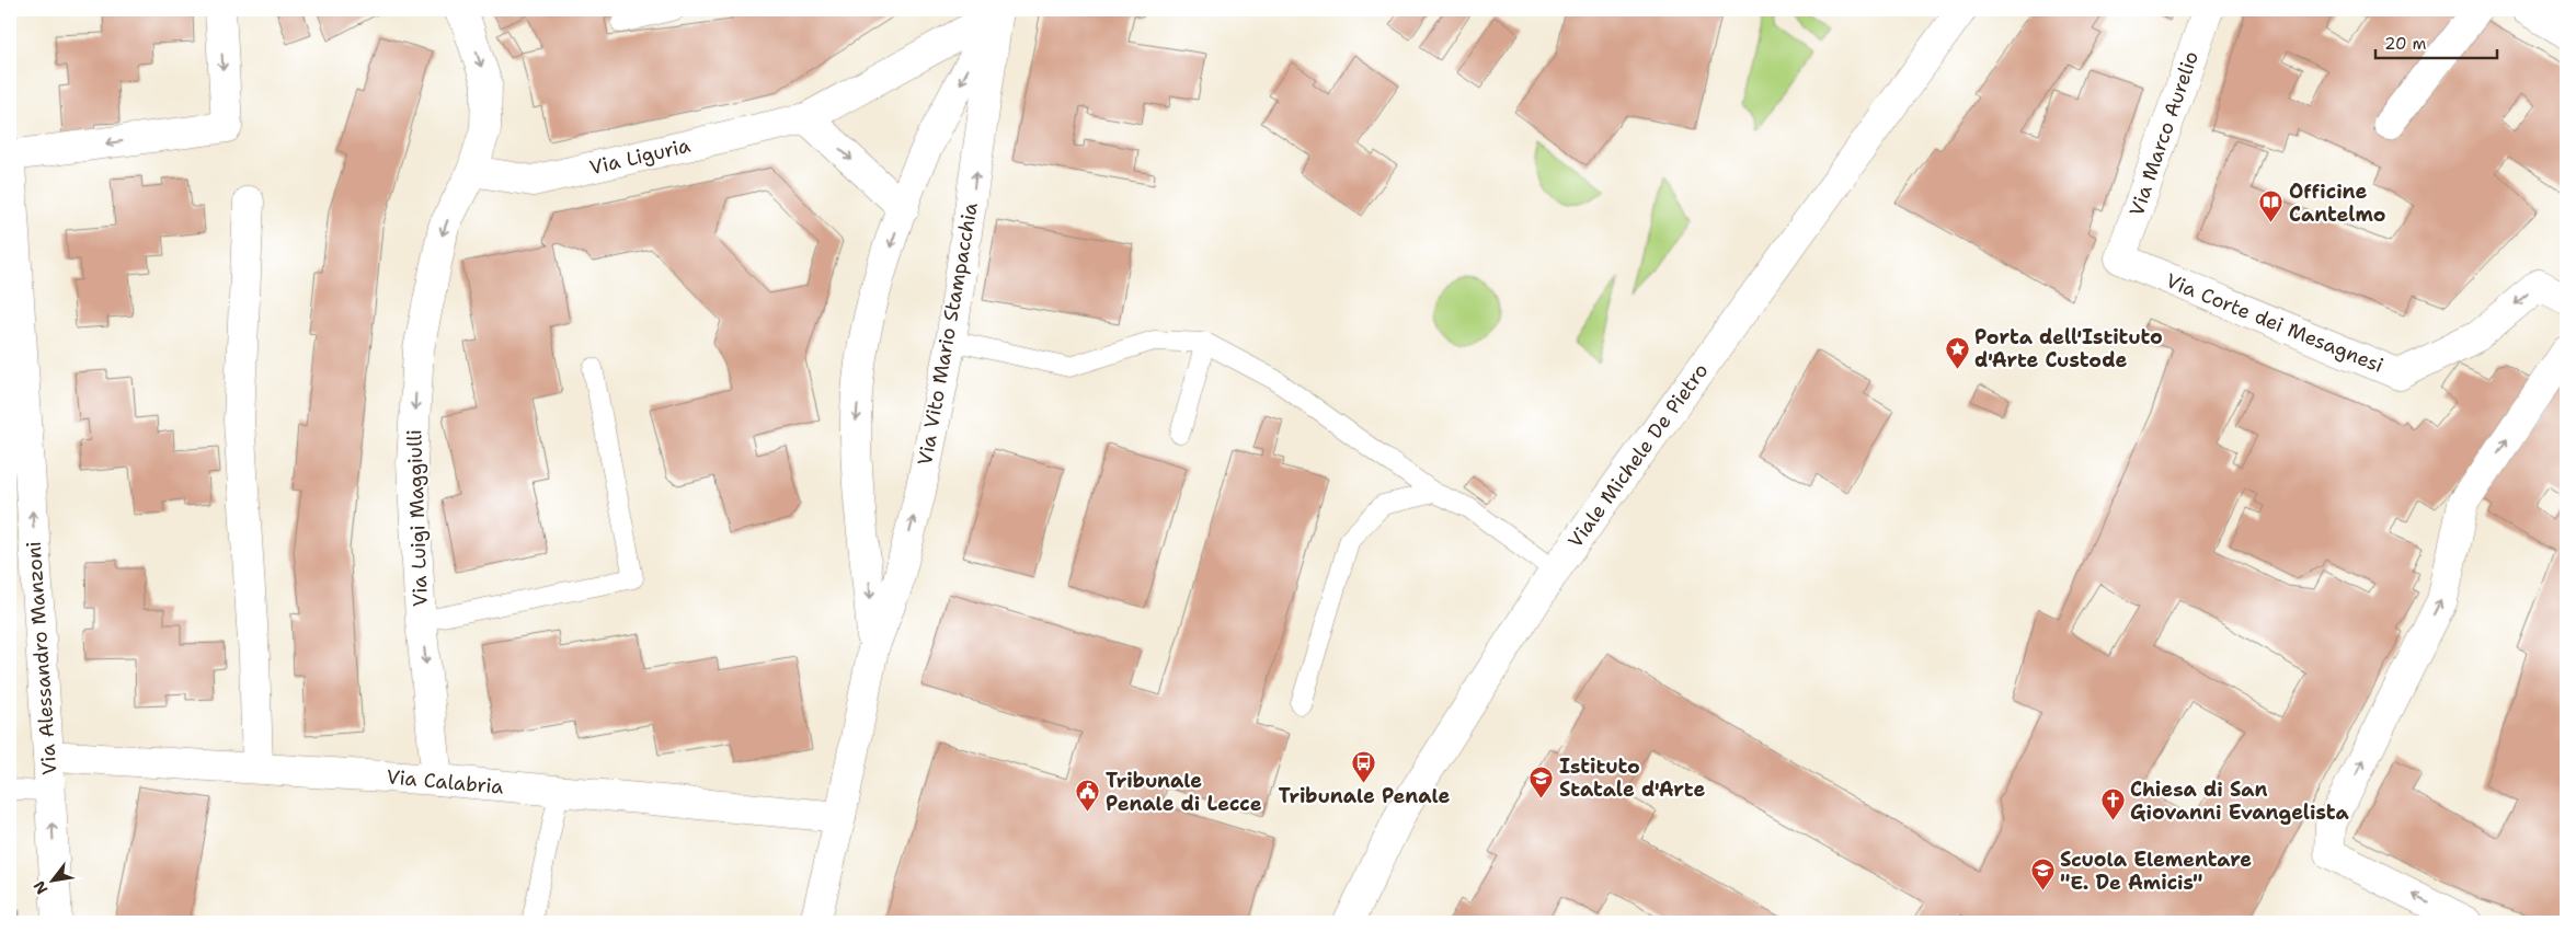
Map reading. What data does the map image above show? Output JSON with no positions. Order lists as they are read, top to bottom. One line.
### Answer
{"streets":{"street":["Via Marco Aurelio","Via Liguria","Via Corte dei Mesagnesi","Via Vito Mario Stampacchia","Viale Michele De Pietro","Via Luigi Maggiulli","Via Alessandro Manzoni","Via Calabria"]},"crossings":[["Via Marco Aurelio","Via Corte dei Mesagnesi"],["Via Liguria","Via Vito Mario Stampacchia"],["Via Liguria","Via Luigi Maggiulli"],["Via Vito Mario Stampacchia","Via Calabria"],["Via Luigi Maggiulli","Via Calabria"],["Via Alessandro Manzoni","Via Calabria"]],"one_way":["Via Corte dei Mesagnesi"],"places":{"library":["Officine Cantelmo"],"place":["Porta dell'Istituto d'Arte Custode"],"bus stop":["Tribunale Penale"],"school or university":["Istituto Statale d'Arte","Scuola Elementare \"E. De Amicis\""],"public building":["Tribunale Penale di Lecce"],"church":["Chiesa di San Giovanni Evangelista"]},"scale_bar":"20 m","north":"bottom left"}
